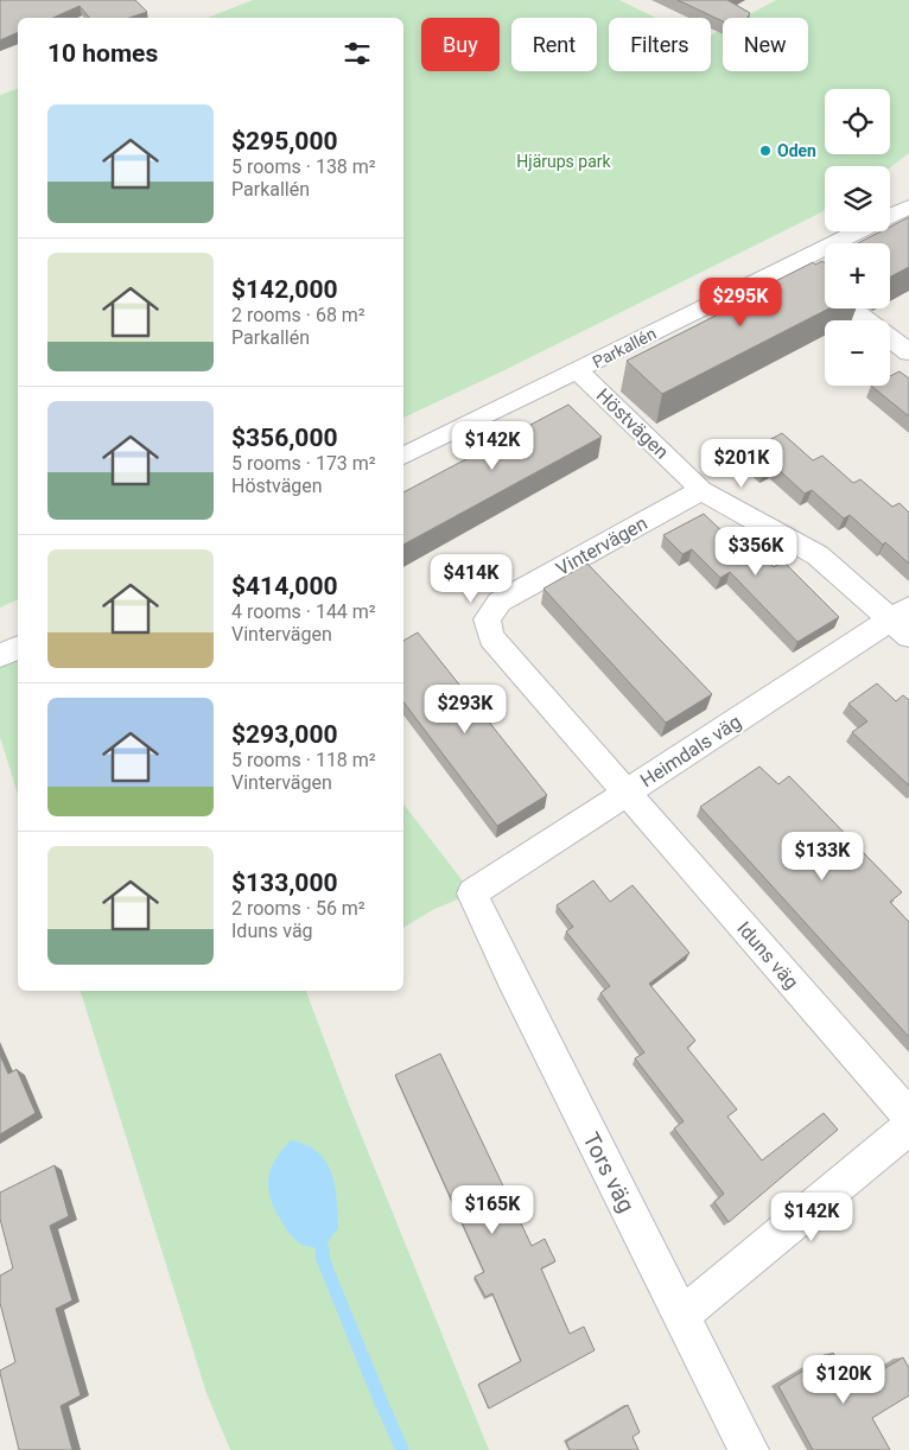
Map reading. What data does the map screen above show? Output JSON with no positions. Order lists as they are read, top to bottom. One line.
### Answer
{"streets":{"street":["Parkallén","Höstvägen","Vintervägen","Heimdals väg","Iduns väg","Tors väg"]},"crossings":[["Parkallén","Höstvägen"],["Höstvägen","Vintervägen"],["Höstvägen","Heimdals väg"],["Vintervägen","Heimdals väg"],["Vintervägen","Iduns väg"],["Heimdals väg","Iduns väg"],["Heimdals väg","Tors väg"]],"parks":["Hjärups park"],"places":["Oden"],"page":{"chip":["Buy","Rent","Filters","New"],"heading":"10 homes","map_buttons":["+","−"],"list":[{"name":"$295,000","note":"5 rooms · 138 m² · Parkallén"},{"name":"$142,000","note":"2 rooms · 68 m² · Parkallén"},{"name":"$356,000","note":"5 rooms · 173 m² · Höstvägen"},{"name":"$414,000","note":"4 rooms · 144 m² · Vintervägen"},{"name":"$293,000","note":"5 rooms · 118 m² · Vintervägen"},{"name":"$133,000","note":"2 rooms · 56 m² · Iduns väg"}],"price":["$295K","$142K","$201K","$356K","$414K","$293K","$133K","$165K","$142K","$120K"]}}
